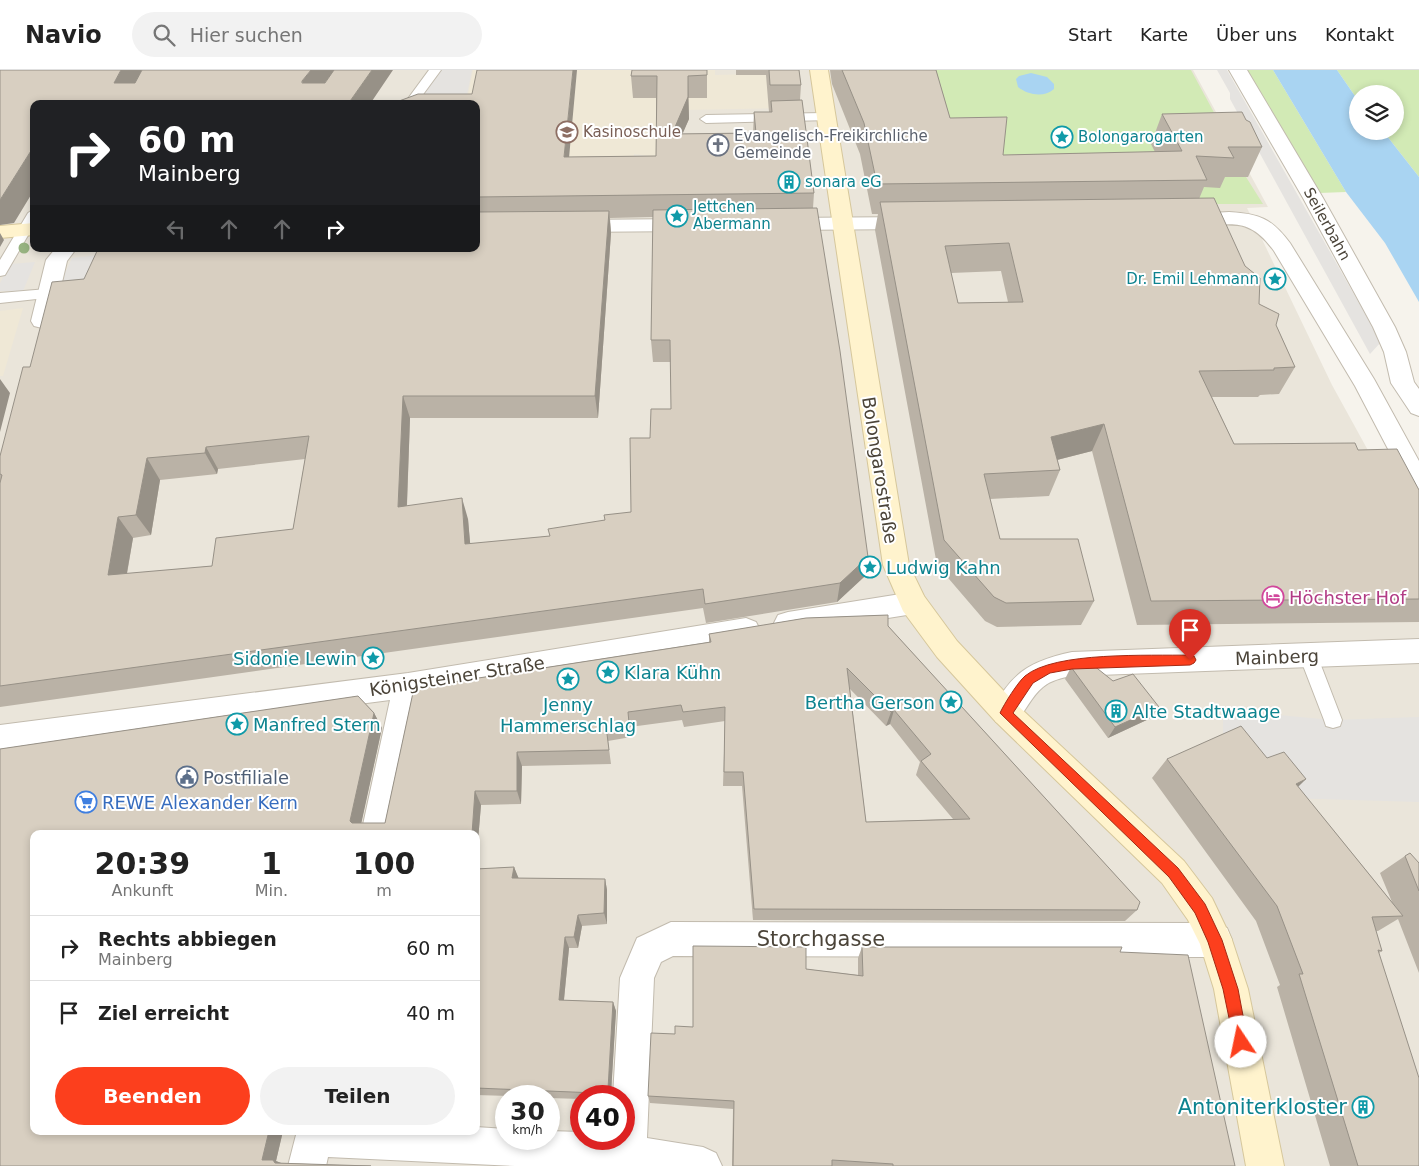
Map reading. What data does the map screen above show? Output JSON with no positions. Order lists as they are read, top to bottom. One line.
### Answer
{"streets":{"street":["Seilerbahn","Bolongarostraße","Mainberg","Königsteiner Straße","Storchgasse"]},"crossings":[["Bolongarostraße","Mainberg"],["Bolongarostraße","Königsteiner Straße"],["Bolongarostraße","Storchgasse"]],"places":{"school or university":["Kasinoschule"],"place":["Bolongarogarten","Jettchen Abermann","Dr. Emil Lehmann","Ludwig Kahn","Sidonie Lewin","Klara Kühn","Jenny Hammerschlag","Bertha Gerson","Manfred Stern"],"church":["Evangelisch-Freikirchliche Gemeinde"],"building":["sonara eG","Alte Stadtwaage","Antoniterkloster"],"hotel":["Höchster Hof"],"public building":["Postfiliale"],"supermarket":["REWE Alexander Kern"]},"page":{"header":"Navio","search":"Hier suchen","nav":["Start","Karte","Über uns","Kontakt"],"turn":["60 m","Mainberg"],"eta":["20:39","Ankunft","1","Min.","100","m"],"list":[{"name":"Rechts abbiegen","note":"Mainberg","value":"60 m"},{"name":"Ziel erreicht","value":"40 m"}],"buttons":["Beenden","Teilen"],"speed":"30 km/h","limit":"40"}}
